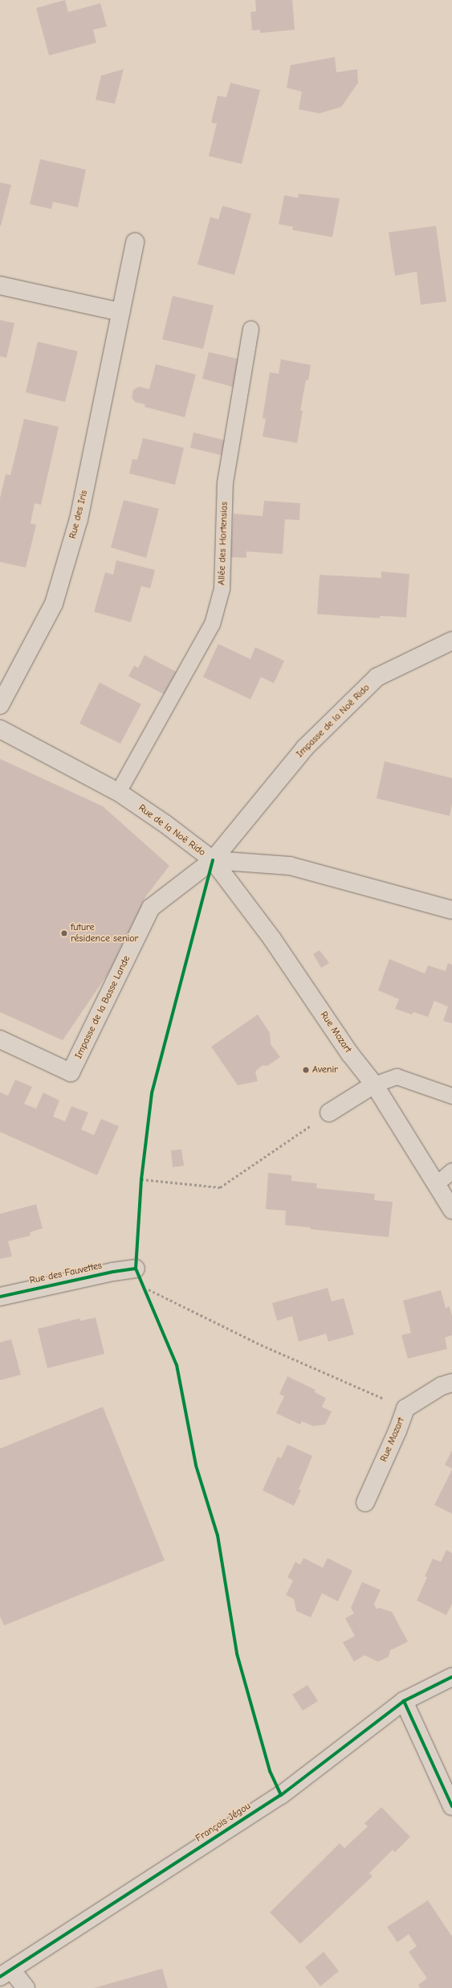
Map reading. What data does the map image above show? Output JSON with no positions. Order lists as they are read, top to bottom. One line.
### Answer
{"streets":{"street":["Rue des Iris","Impasse de la Noë Rido","Rue de la Noë Rido","Impasse de la Basse Lande","Rue Mozart","Rue des Fauvettes","François Jégou"],"lane":["Allée des Hortensias"]},"crossings":[["Allée des Hortensias","Rue de la Noë Rido"],["Impasse de la Noë Rido","Rue de la Noë Rido"],["Impasse de la Noë Rido","Impasse de la Basse Lande"],["Impasse de la Noë Rido","Rue Mozart"],["Rue de la Noë Rido","Impasse de la Basse Lande"],["Rue de la Noë Rido","Rue Mozart"],["Impasse de la Basse Lande","Rue Mozart"]],"places":["future résidence senior","Avenir"]}
